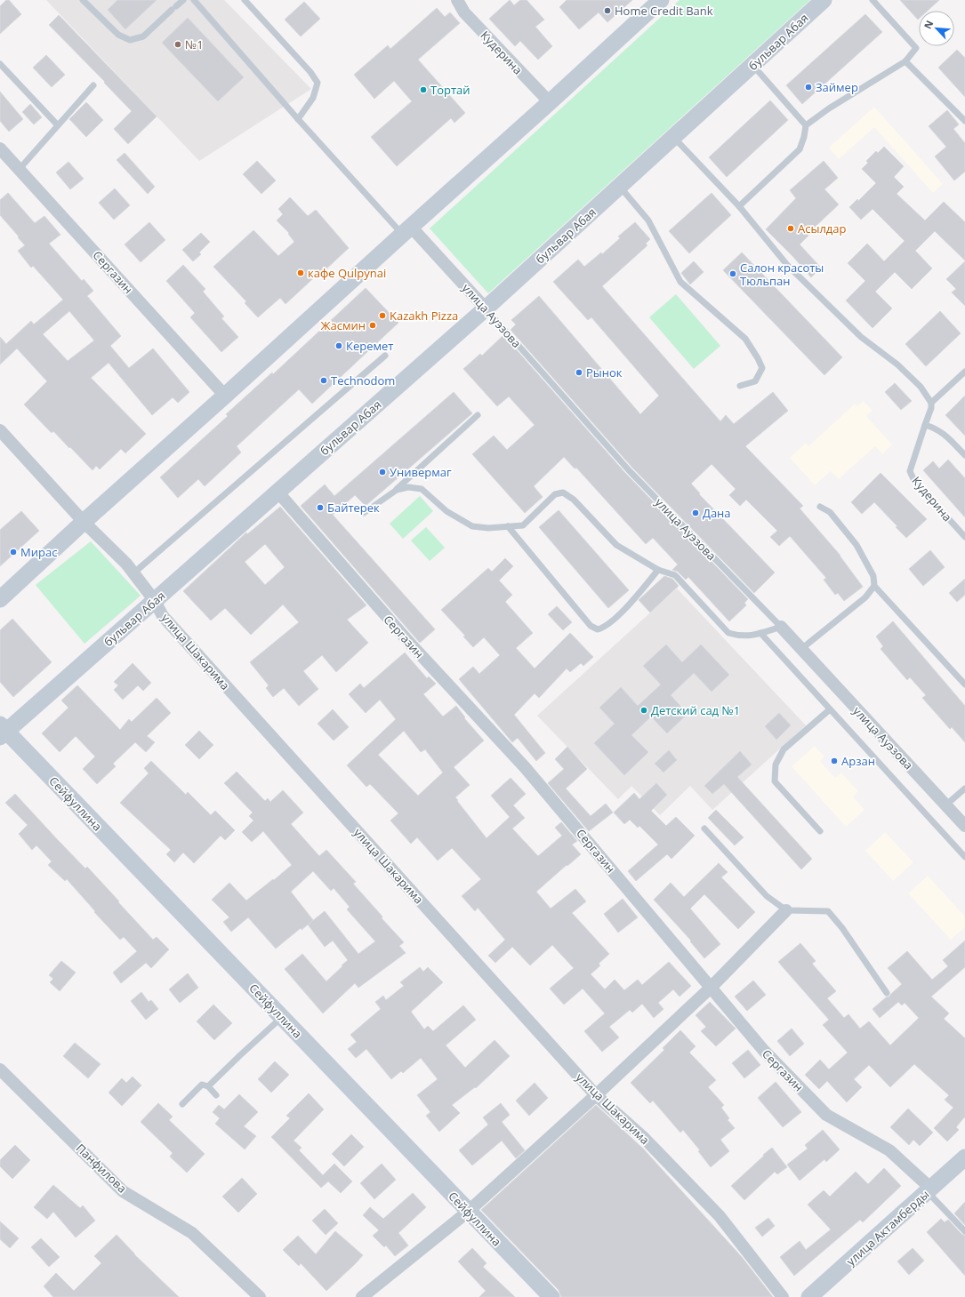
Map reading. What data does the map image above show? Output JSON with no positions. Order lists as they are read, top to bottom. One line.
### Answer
{"streets":{"main road":["бульвар Абая","Сейфуллина","улица Актамберды"],"street":["Кудерина","Сергазин","улица Ауэзова","улица Шакарима","Панфилова"]},"crossings":[["бульвар Абая","Сергазин"],["бульвар Абая","улица Ауэзова"],["бульвар Абая","улица Шакарима"],["бульвар Абая","Сейфуллина"],["Сергазин","улица Актамберды"]],"places":["Home Credit Bank","№1","Займер","Тортай","Асылдар","кафе Qulpynai","Салон красоты Тюльпан","Kazakh Pizza","Жасмин","Керемет","Рынок","Technodom","Универмаг","Байтерек","Дана","Мирас","Детский сад №1","Арзан"],"north":"top left"}
